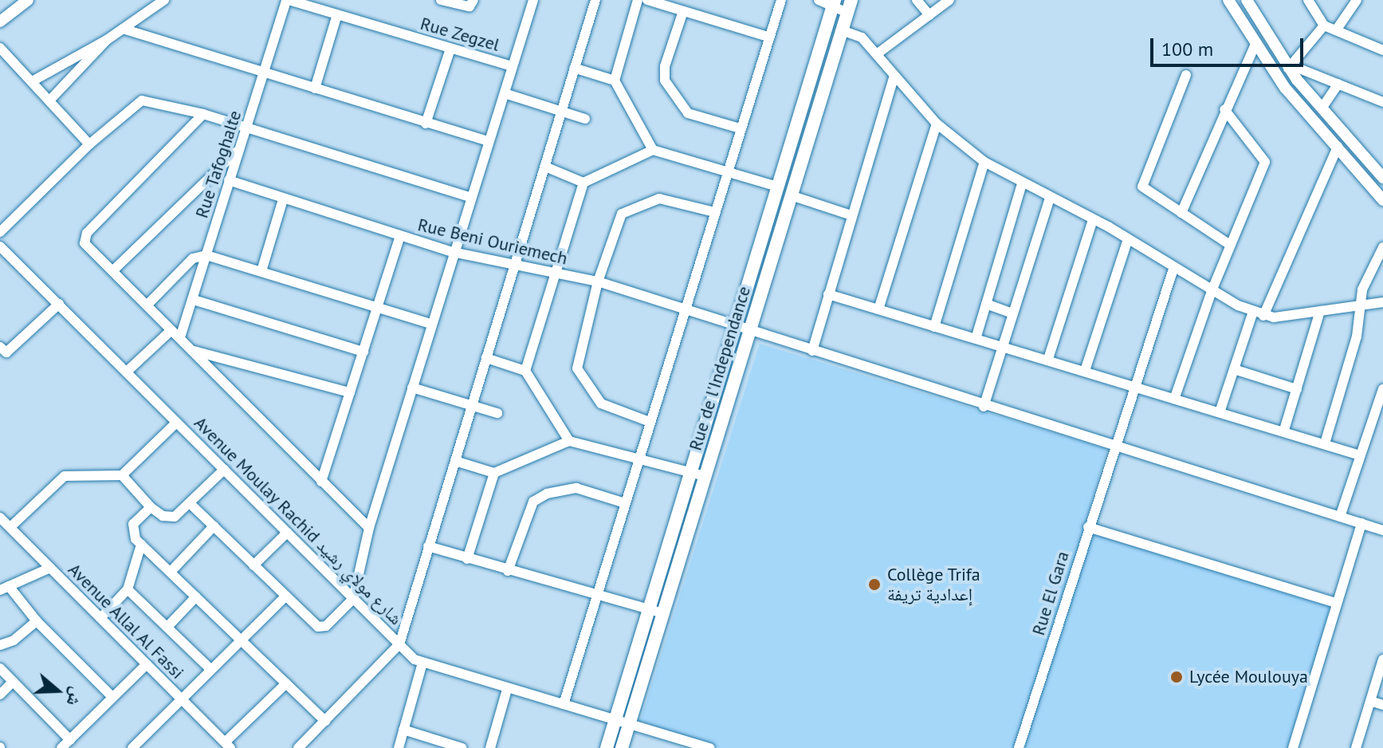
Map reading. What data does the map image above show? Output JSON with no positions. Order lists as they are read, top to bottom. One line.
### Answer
{"streets":{"main road":["Rue de l'Independance"],"street":["Rue Zegzel","Rue Tafoghalte","Rue Beni Ouriemech","Avenue Moulay Rachid شارع مولاي رشيد","Rue El Gara","Avenue Allal Al Fassi"]},"crossings":[["Rue Zegzel","Rue Tafoghalte"],["Rue Tafoghalte","Rue Beni Ouriemech"],["Rue Beni Ouriemech","Rue de l'Independance"],["Rue Beni Ouriemech","Rue El Gara"],["Rue de l'Independance","Avenue Moulay Rachid شارع مولاي رشيد"]],"places":["Collège Trifa إعدادية تريفة","Lycée Moulouya"],"scale_bar":"100 m","north":"right"}
